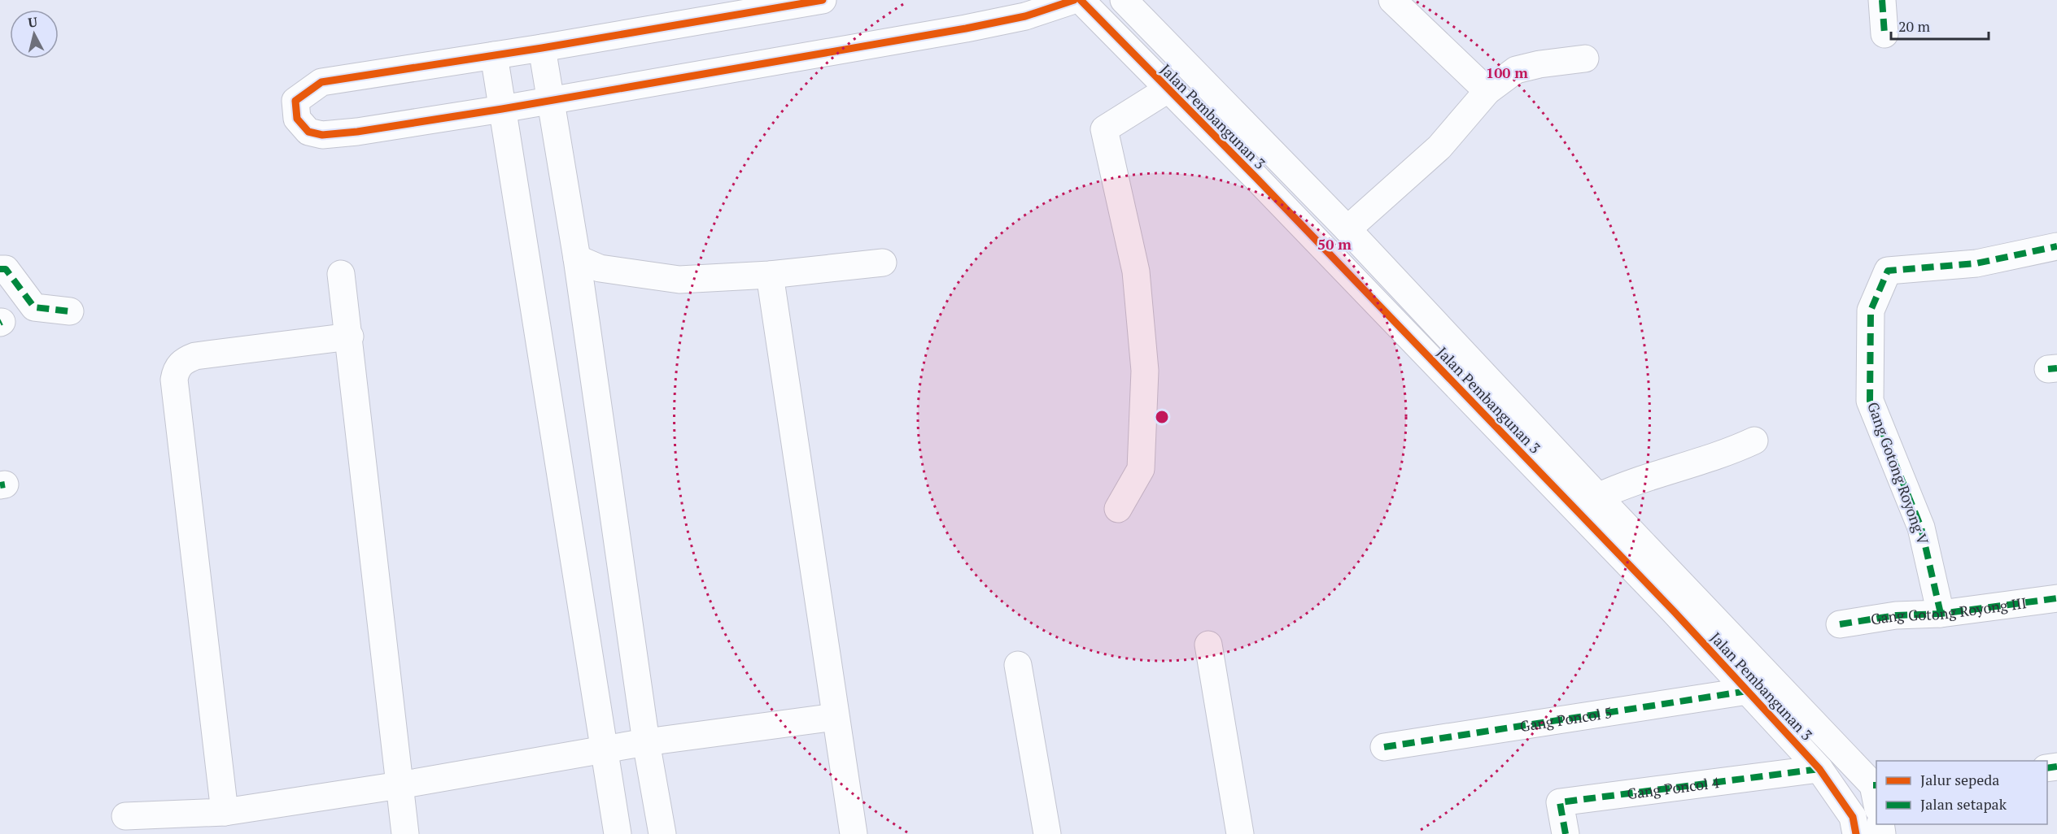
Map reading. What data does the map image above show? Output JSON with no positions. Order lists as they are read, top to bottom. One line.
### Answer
{"streets":{"street":["Jalan Pembangunan 3","Gang Gotong Royong V","Gang Gotong Royong III","Gang Poncol 5","Gang Poncol 4"]},"crossings":[["Jalan Pembangunan 3","Gang Poncol 5"],["Jalan Pembangunan 3","Gang Poncol 4"],["Gang Gotong Royong V","Gang Gotong Royong III"]],"legend":["Jalur sepeda","Jalan setapak"],"scale_bar":"20 m","north":"top","rings":["100 m","50 m"]}
